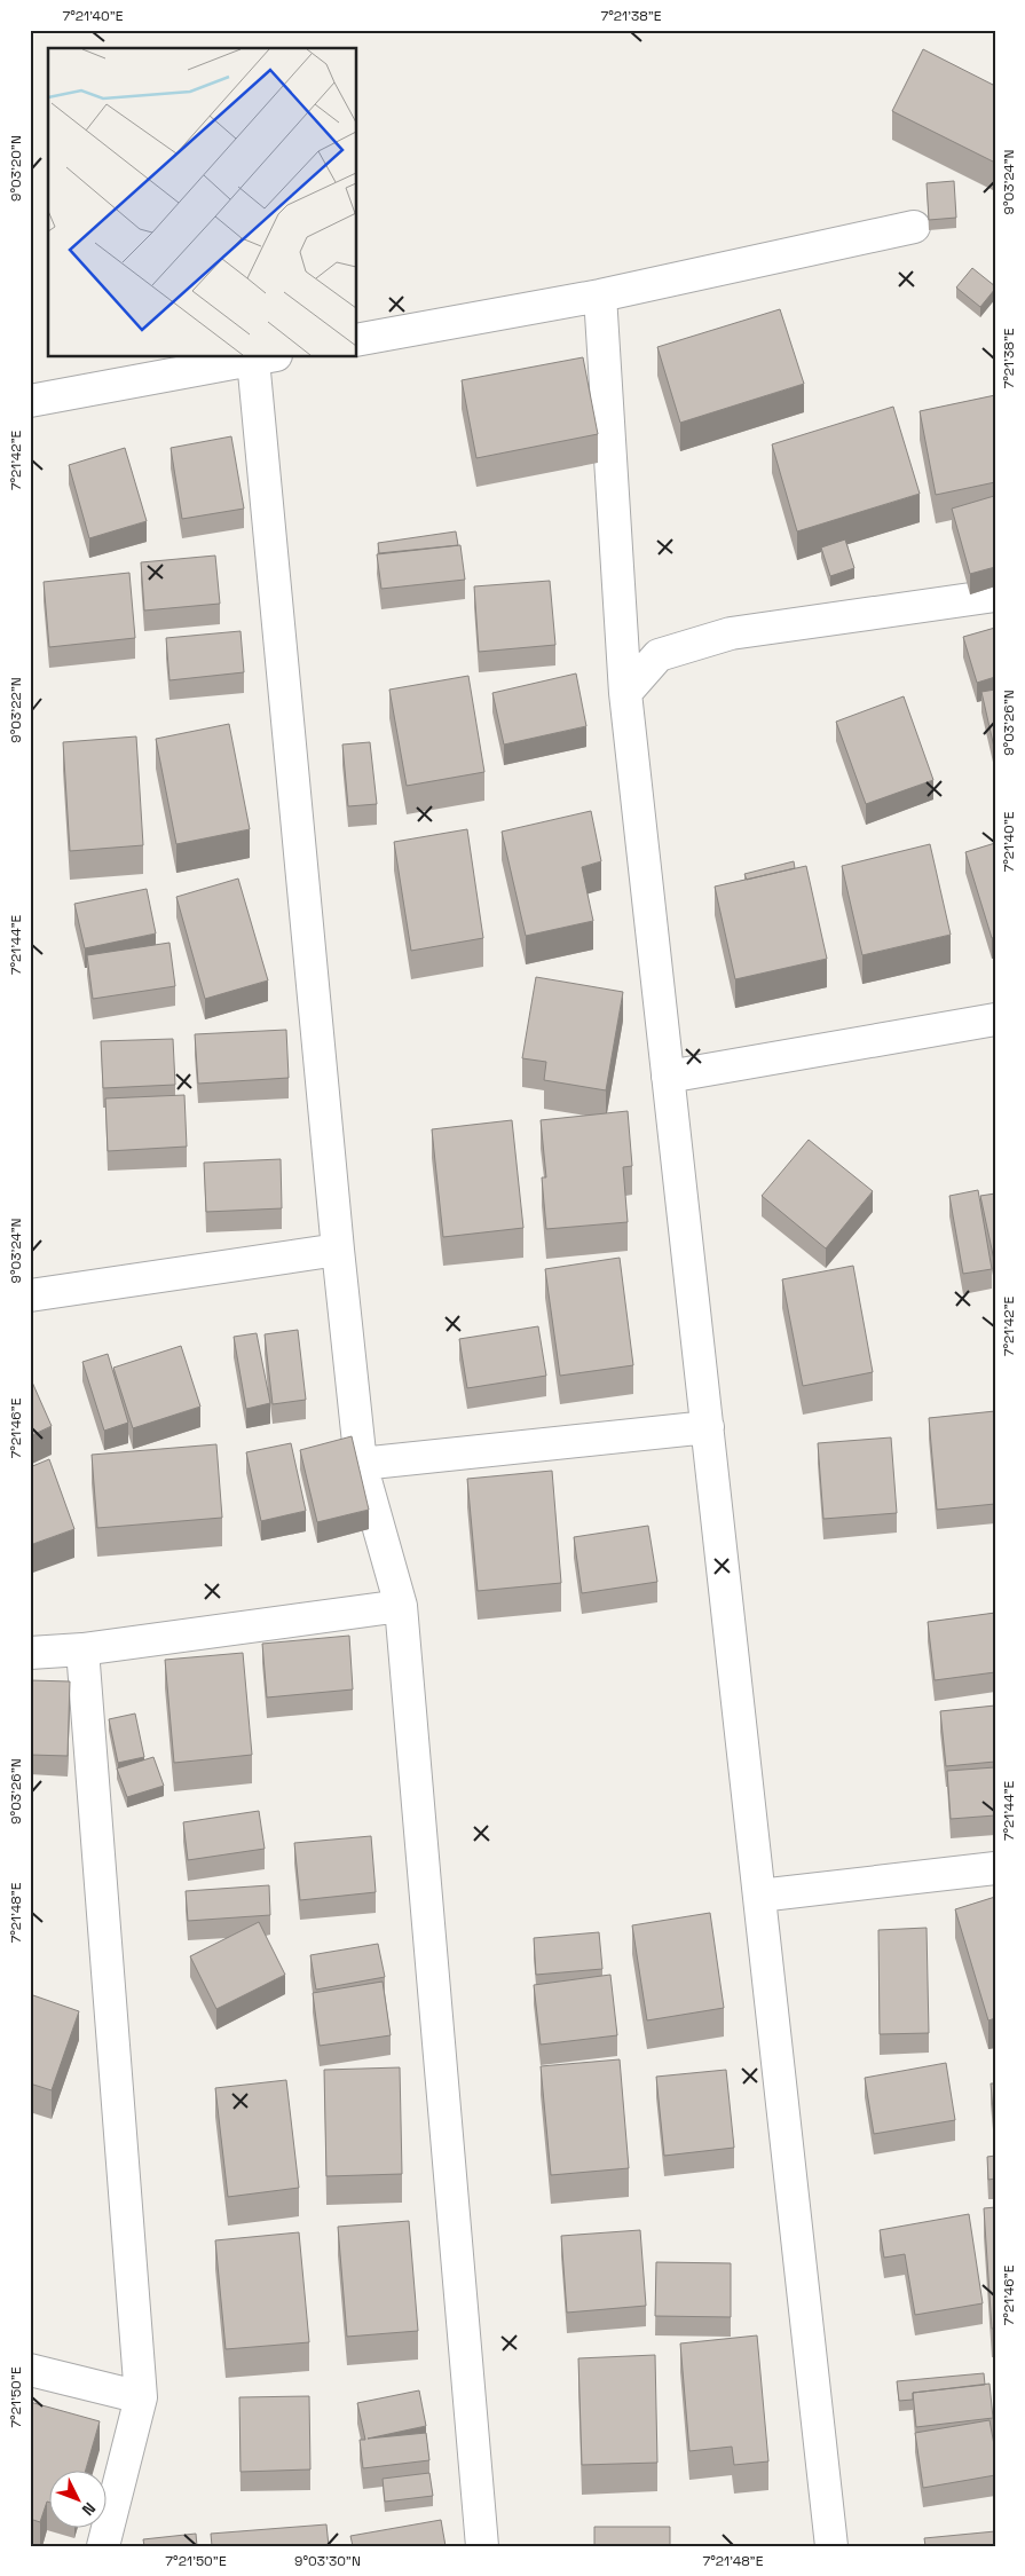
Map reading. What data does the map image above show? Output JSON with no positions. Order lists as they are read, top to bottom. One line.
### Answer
{"north":"bottom right","coordinates":["7°21'40\"E","7°21'38\"E","9°03'20\"N","9°03'24\"N","7°21'42\"E","9°03'22\"N","9°03'26\"N","7°21'44\"E","7°21'46\"E","7°21'48\"E","7°21'50\"E","9°03'30\"N"]}
